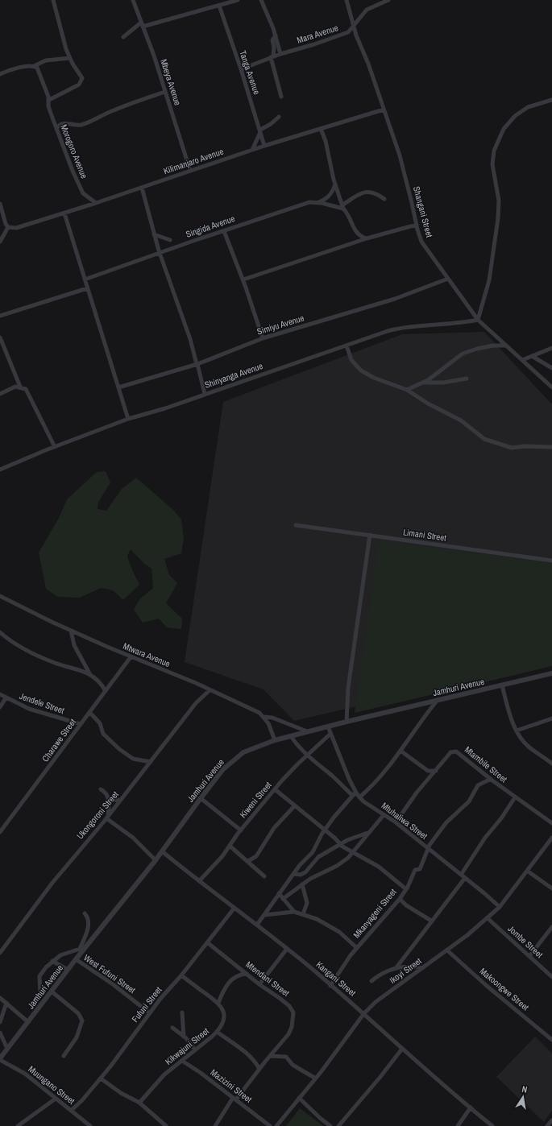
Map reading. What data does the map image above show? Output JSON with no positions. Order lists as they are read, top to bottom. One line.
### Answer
{"streets":{"street":["Mara Avenue","Tanga Avenue","Mbeya Avenue","Morogoro Avenue","Kilimanjaro Avenue","Shangani Street","Singida Avenue","Simiyu Avenue","Shinyanga Avenue","Limani Street","Mtwara Avenue","Jamhuri Avenue","Jendele Street","Charawe Street","Mtambile Street","Kiweni Street","Ukongoroni Street","Mtuhaliwa Street","Mkanyageni Street","Jombe Street","Ikoyi Street","West Fufuni Street","Mtendani Street","Kangani Street","Makoongwe Street","Fufuni Street","Kikwajuni Street","Muungano Street","Mazizini Street"]},"crossings":[["Mara Avenue","Tanga Avenue"],["Mara Avenue","Shangani Street"],["Tanga Avenue","Kilimanjaro Avenue"],["Mbeya Avenue","Kilimanjaro Avenue"],["Morogoro Avenue","Kilimanjaro Avenue"],["Kilimanjaro Avenue","Shangani Street"],["Shangani Street","Simiyu Avenue"],["Shangani Street","Shinyanga Avenue"],["Mtwara Avenue","Jamhuri Avenue"],["Mtwara Avenue","Charawe Street"],["Mtwara Avenue","Ukongoroni Street"],["Jamhuri Avenue","Mtuhaliwa Street"],["Jamhuri Avenue","West Fufuni Street"],["Jamhuri Avenue","Kangani Street"],["Jamhuri Avenue","Muungano Street"],["Jendele Street","Charawe Street"],["Mtambile Street","Mtuhaliwa Street"],["Kiweni Street","Mtuhaliwa Street"],["Kiweni Street","Mkanyageni Street"],["Kiweni Street","Kangani Street"],["Mtuhaliwa Street","Ikoyi Street"],["Mkanyageni Street","Kangani Street"],["Jombe Street","Ikoyi Street"],["Ikoyi Street","Kangani Street"],["Ikoyi Street","Makoongwe Street"],["West Fufuni Street","Fufuni Street"],["Mtendani Street","Fufuni Street"],["Mtendani Street","Mazizini Street"],["Kangani Street","Fufuni Street"],["Fufuni Street","Muungano Street"],["Kikwajuni Street","Mazizini Street"]],"north":"top"}
